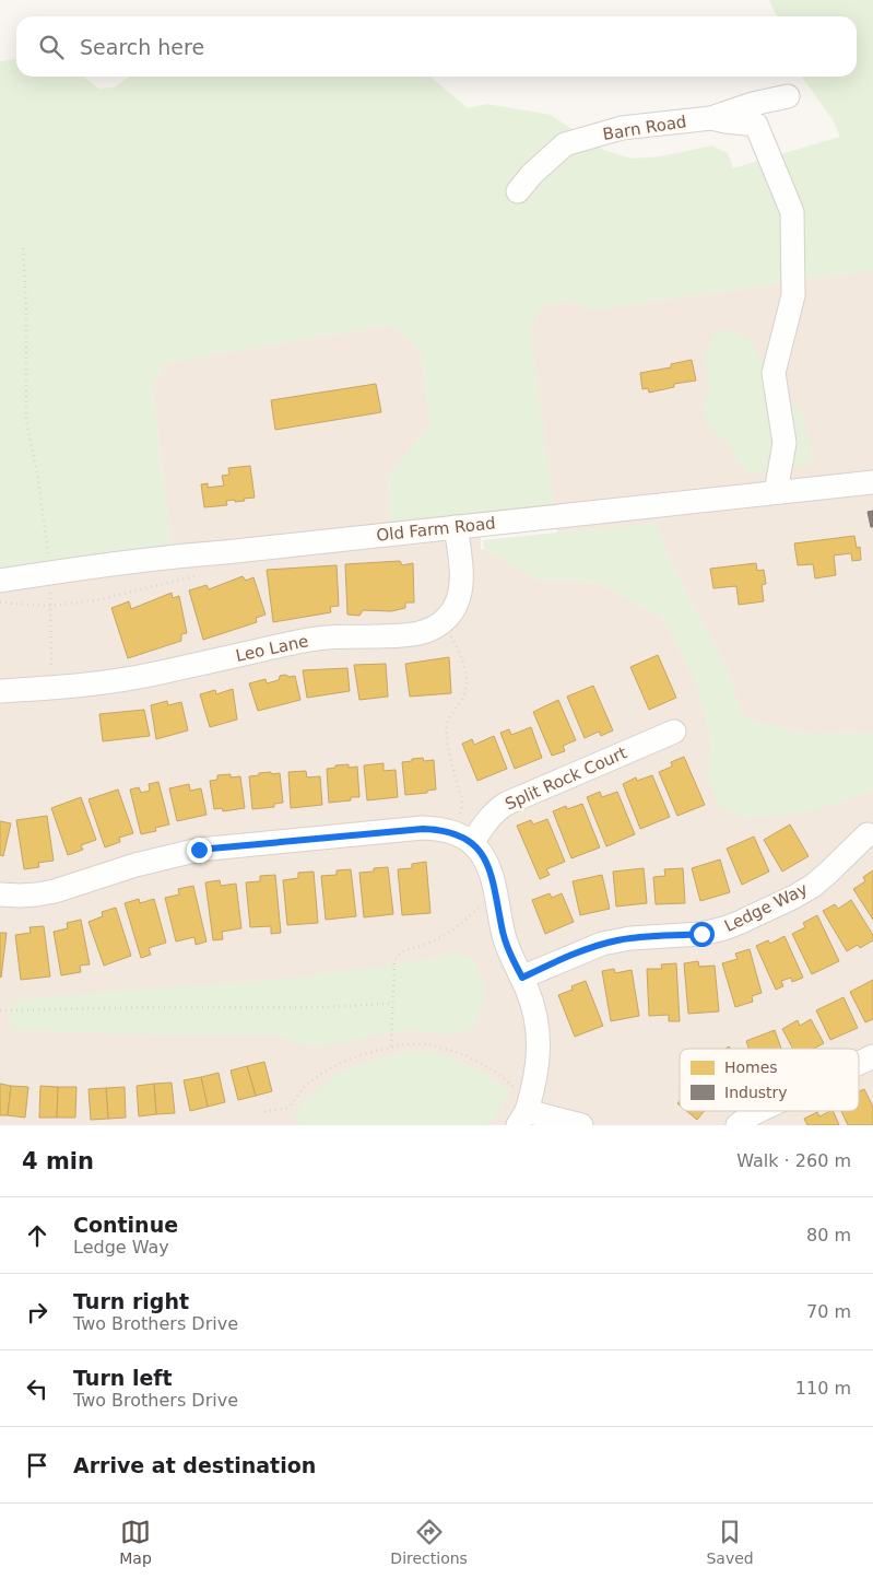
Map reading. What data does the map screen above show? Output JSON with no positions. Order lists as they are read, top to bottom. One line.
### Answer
{"streets":{"street":["Barn Road","Old Farm Road","Leo Lane","Split Rock Court","Ledge Way"]},"crossings":[["Old Farm Road","Leo Lane"]],"legend":["Homes","Industry"],"page":{"search":"Search here","heading":["4 min","Walk · 260 m"],"list":[["Continue","Ledge Way","80 m"],["Turn right","Two Brothers Drive","70 m"],["Turn left","Two Brothers Drive","110 m"],"Arrive at destination"],"nav":["Map","Directions","Saved"]}}
